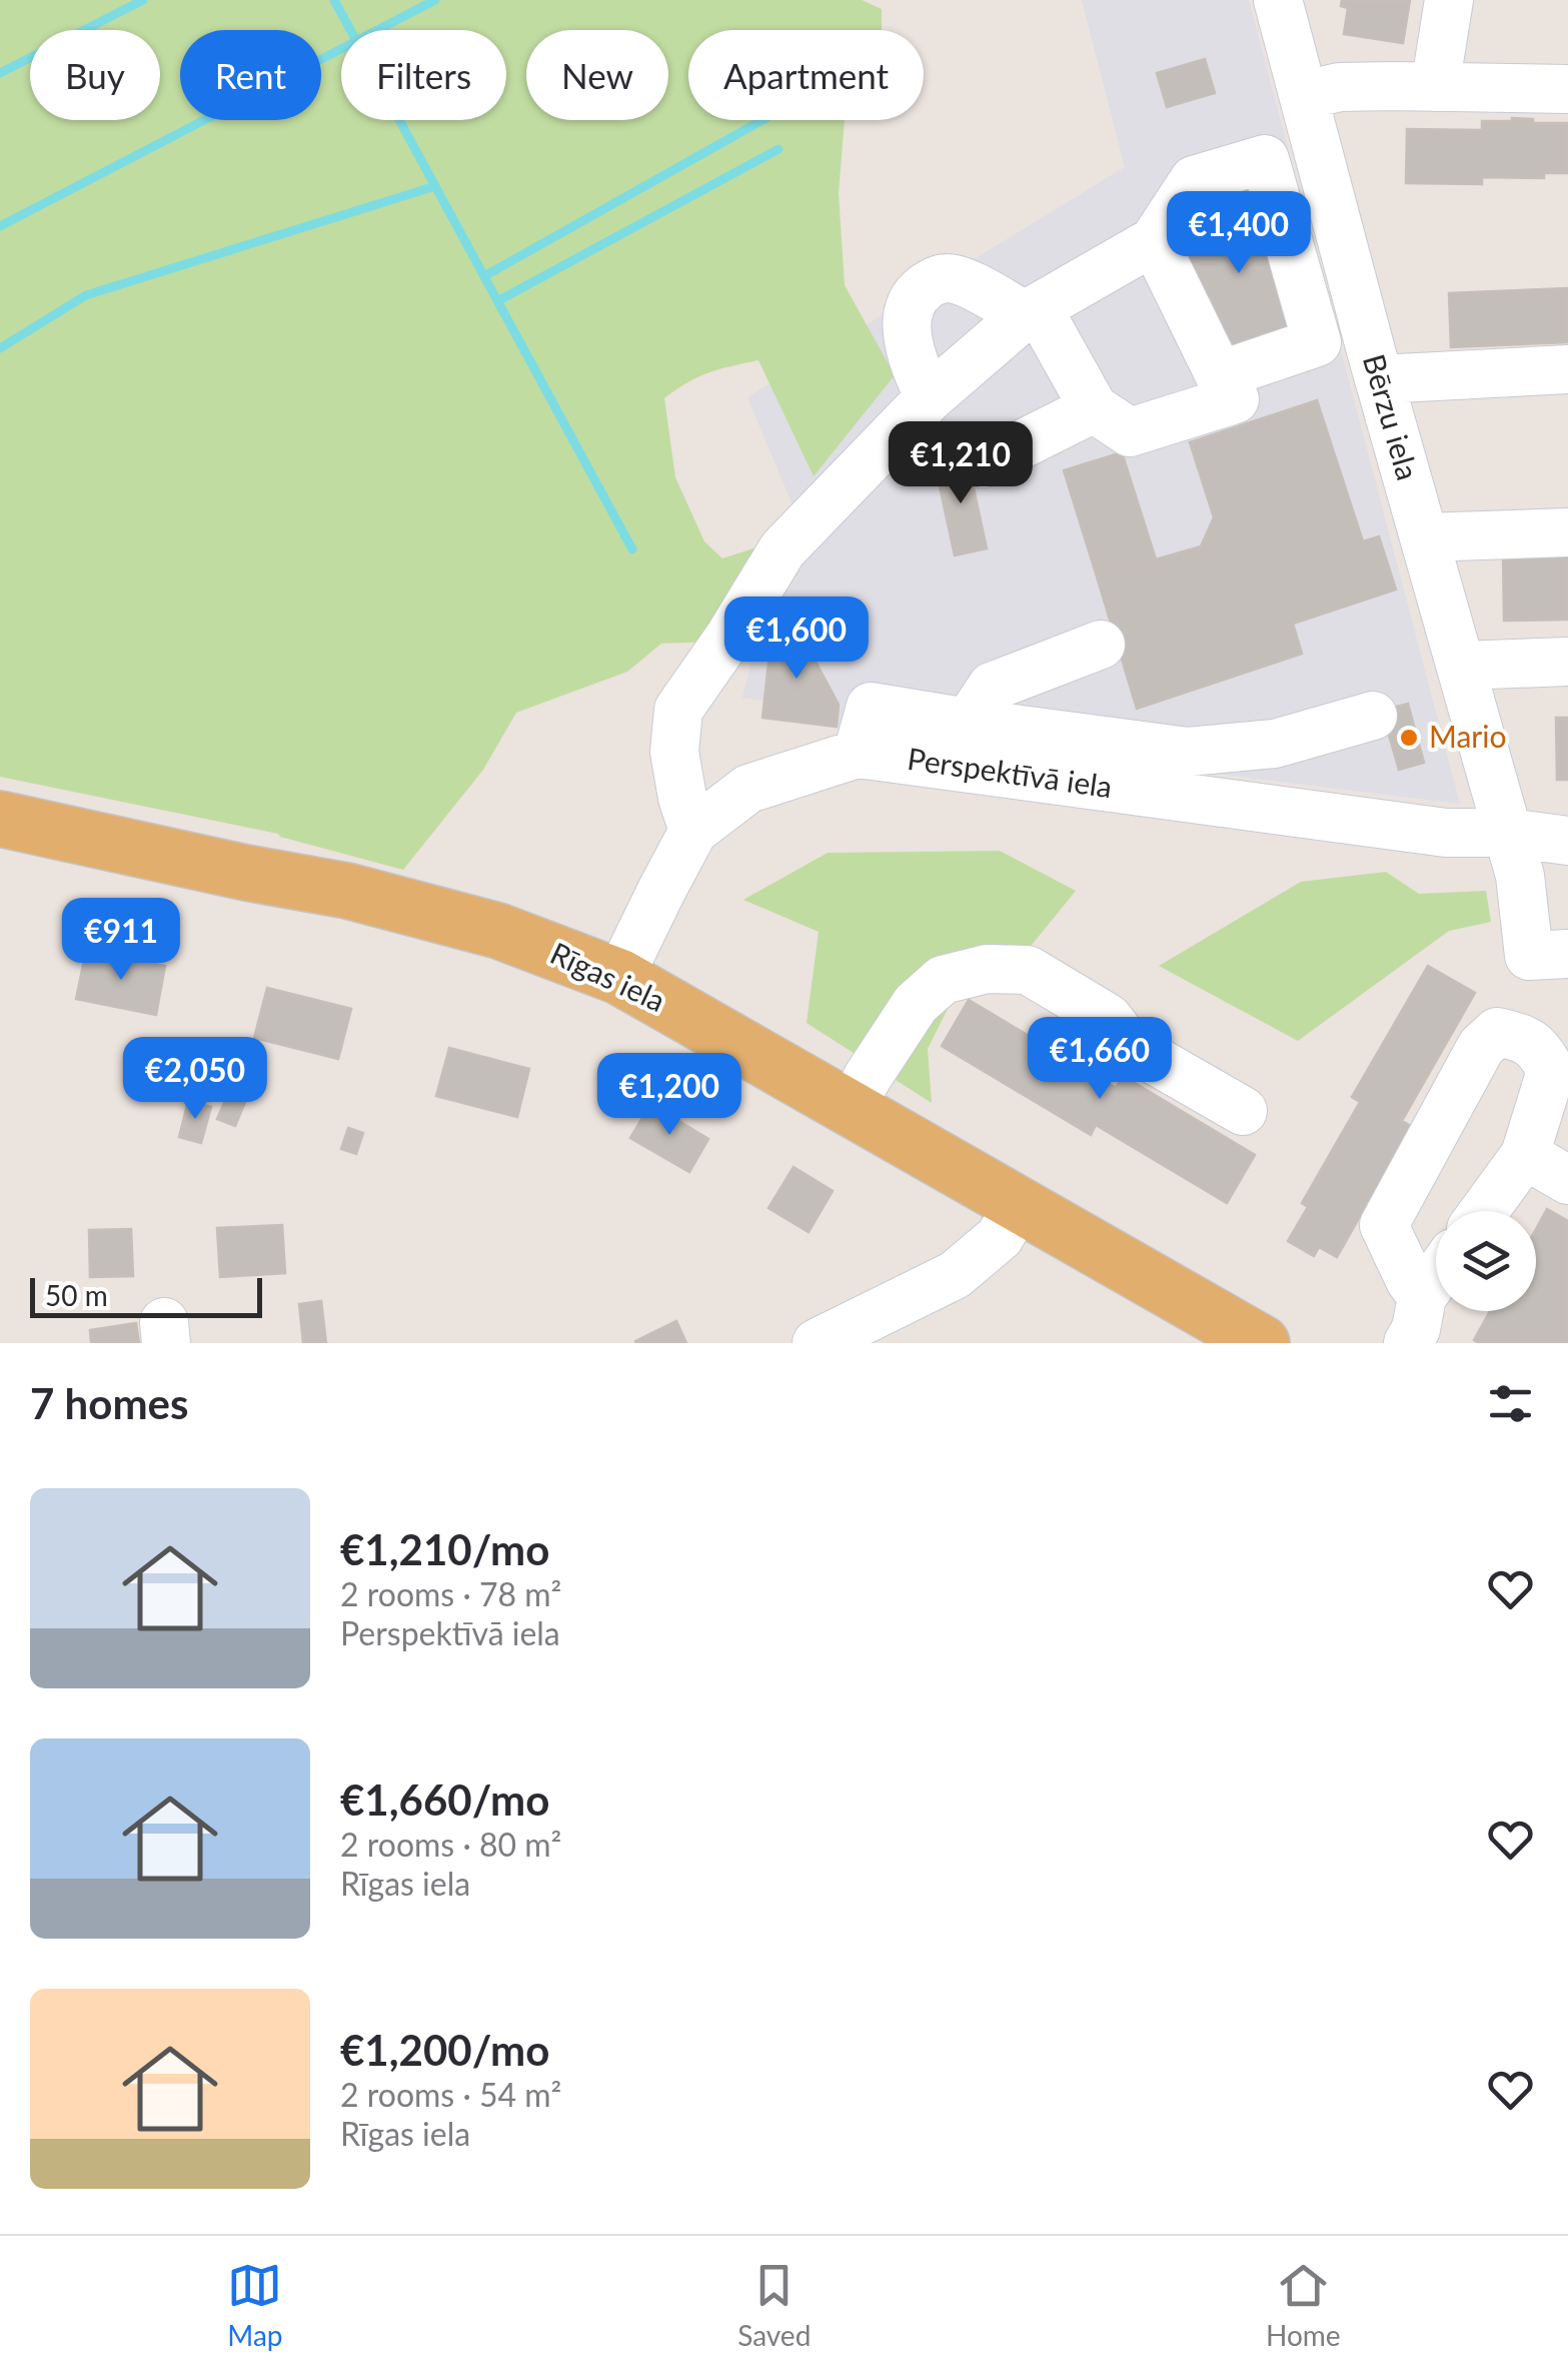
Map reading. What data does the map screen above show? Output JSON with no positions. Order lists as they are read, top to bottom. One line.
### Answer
{"streets":{"main road":["Rīgas iela"],"street":["Bērzu iela","Perspektīvā iela"]},"crossings":[["Bērzu iela","Perspektīvā iela"],["Perspektīvā iela","Rīgas iela"]],"places":["Mario"],"scale_bar":"50 m","page":{"chip":["Buy","Rent","Filters","New","Apartment"],"price":["€1,400","€1,210","€1,600","€911","€1,660","€2,050","€1,200"],"scale":"50 m","heading":"7 homes","list":[{"name":"€1,210/mo","note":"2 rooms · 78 m² · Perspektīvā iela"},{"name":"€1,660/mo","note":"2 rooms · 80 m² · Rīgas iela"},{"name":"€1,200/mo","note":"2 rooms · 54 m² · Rīgas iela"}],"tabs":["Map","Saved","Home"]}}
